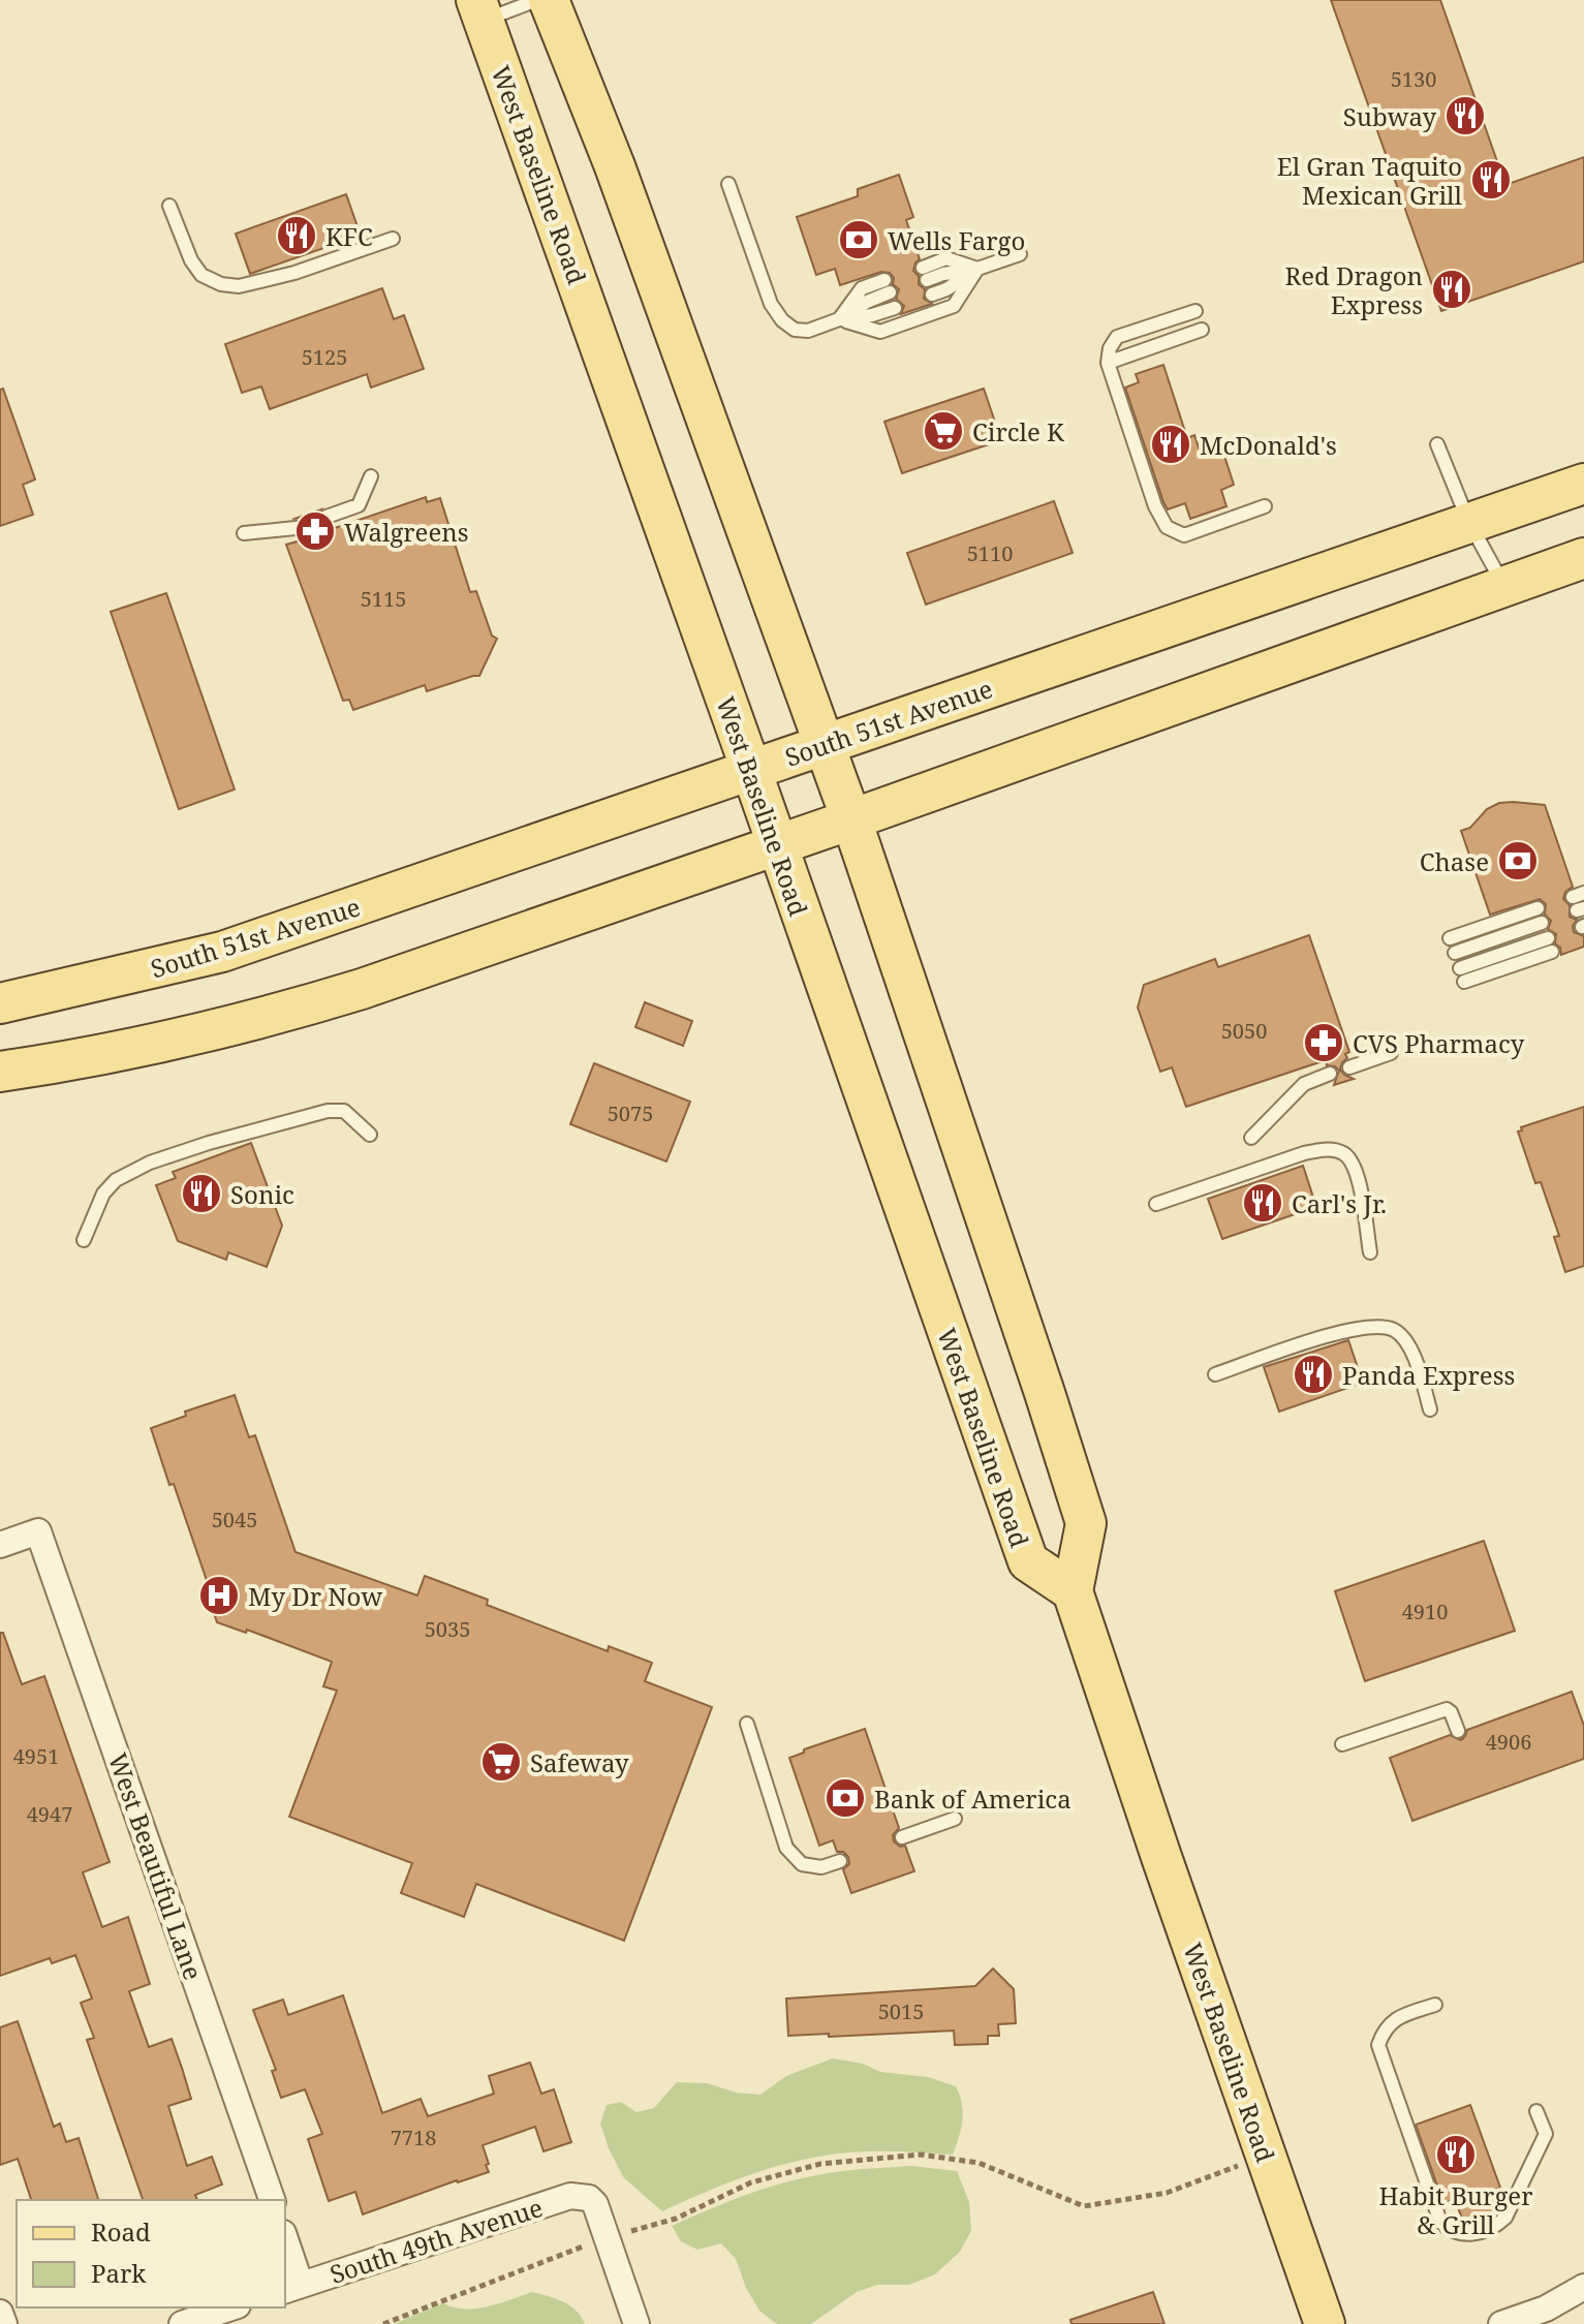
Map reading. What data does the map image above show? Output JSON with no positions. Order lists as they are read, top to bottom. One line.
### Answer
{"streets":{"main road":["West Baseline Road","South 51st Avenue"],"street":["West Beautiful Lane","South 49th Avenue"]},"crossings":[["West Baseline Road","South 51st Avenue"]],"places":{"restaurant":["Subway","El Gran Taquito Mexican Grill","KFC","Red Dragon Express","McDonald's","Sonic","Carl's Jr.","Panda Express","Habit Burger & Grill"],"bank":["Wells Fargo","Chase","Bank of America"],"supermarket":["Circle K","Safeway"],"pharmacy":["Walgreens","CVS Pharmacy"],"hospital":["My Dr Now"]},"house_numbers":["5130","5125","5110","5115","5050","5075","5045","4910","5035","4906","4951","4947","5015","7718"],"legend":["Road","Park"]}
